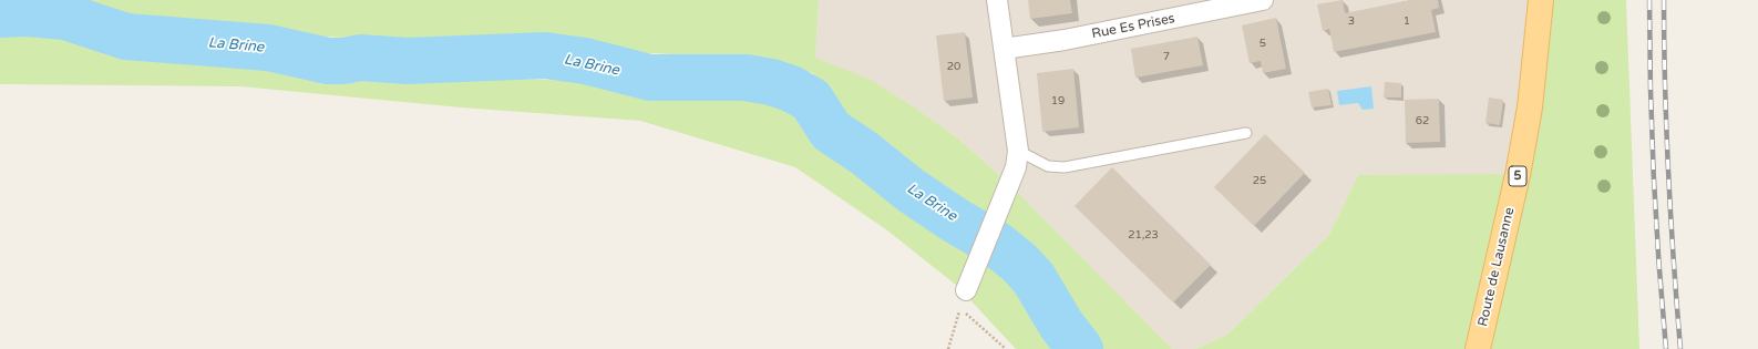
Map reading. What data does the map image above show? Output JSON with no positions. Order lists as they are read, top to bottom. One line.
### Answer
{"streets":{"main road":["5","Route de Lausanne"],"street":["Rue Es Prises"]},"water":["La Brine"],"house_numbers":["3","1","5","7","20","19","62","25","21,23"]}
